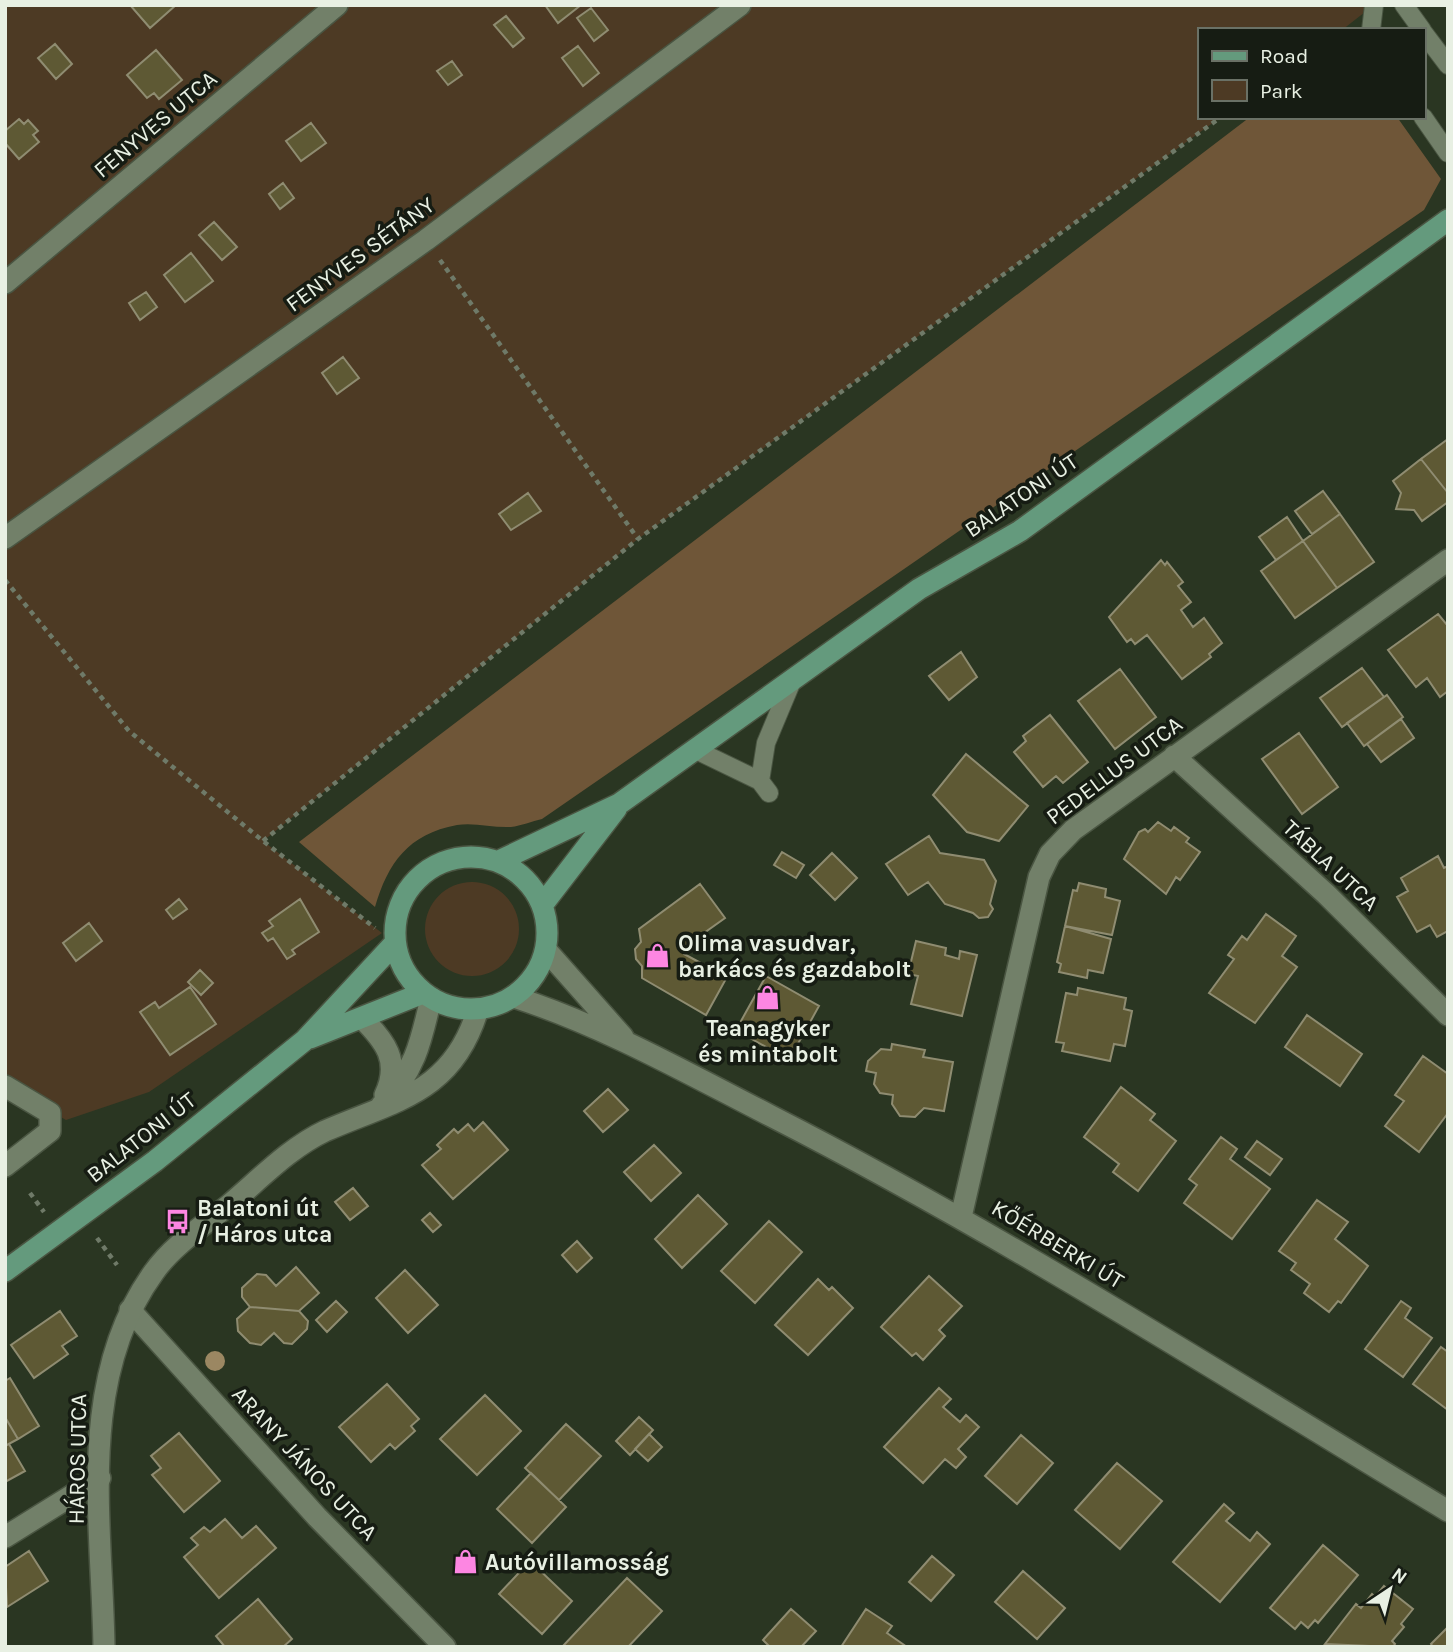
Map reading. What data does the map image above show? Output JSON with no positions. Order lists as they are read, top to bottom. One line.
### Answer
{"streets":{"main road":["BALATONI ÚT"],"street":["FENYVES UTCA","FENYVES SÉTÁNY","PEDELLUS UTCA","TÁBLA UTCA","KŐÉRBERKI ÚT","HÁROS UTCA","ARANY JÁNOS UTCA"]},"crossings":[["BALATONI ÚT","KŐÉRBERKI ÚT"],["BALATONI ÚT","HÁROS UTCA"],["PEDELLUS UTCA","TÁBLA UTCA"],["PEDELLUS UTCA","KŐÉRBERKI ÚT"],["KŐÉRBERKI ÚT","HÁROS UTCA"],["HÁROS UTCA","ARANY JÁNOS UTCA"]],"places":{"shop":["Olima vasudvar, barkács és gazdabolt","Teanagyker és mintabolt","Autóvillamosság"],"bus stop":["Balatoni út / Háros utca"]},"legend":["Road","Park"],"north":"top right"}
